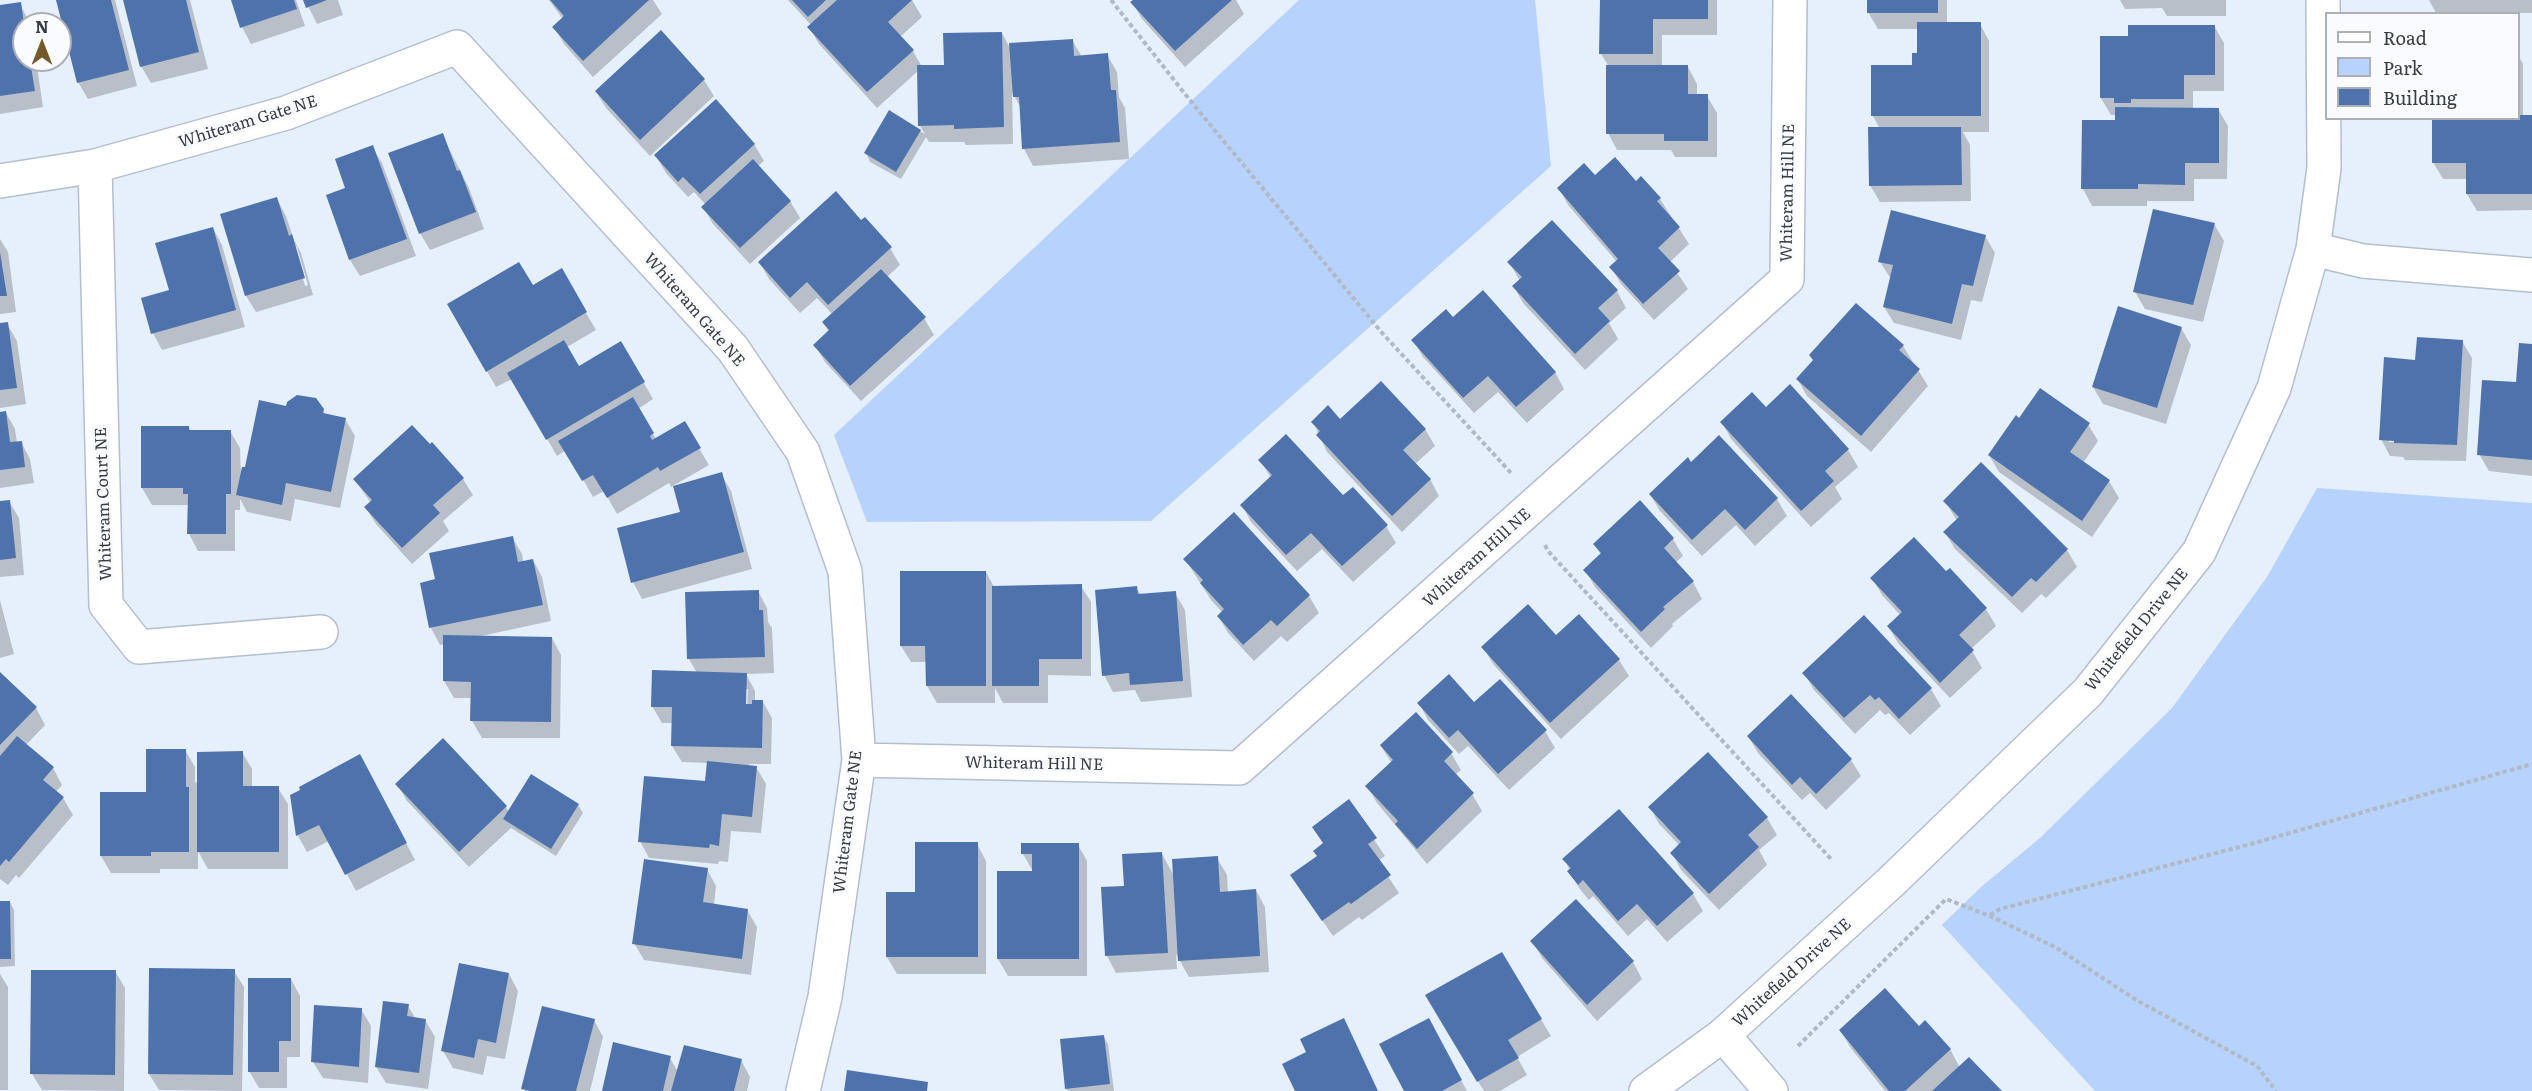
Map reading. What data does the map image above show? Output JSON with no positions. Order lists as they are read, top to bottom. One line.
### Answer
{"streets":{"street":["Whiteram Gate NE","Whiteram Hill NE","Whiteram Court NE","Whitefield Drive NE"]},"crossings":[["Whiteram Gate NE","Whiteram Hill NE"],["Whiteram Gate NE","Whiteram Court NE"]],"legend":["Road","Park","Building"],"north":"top"}
